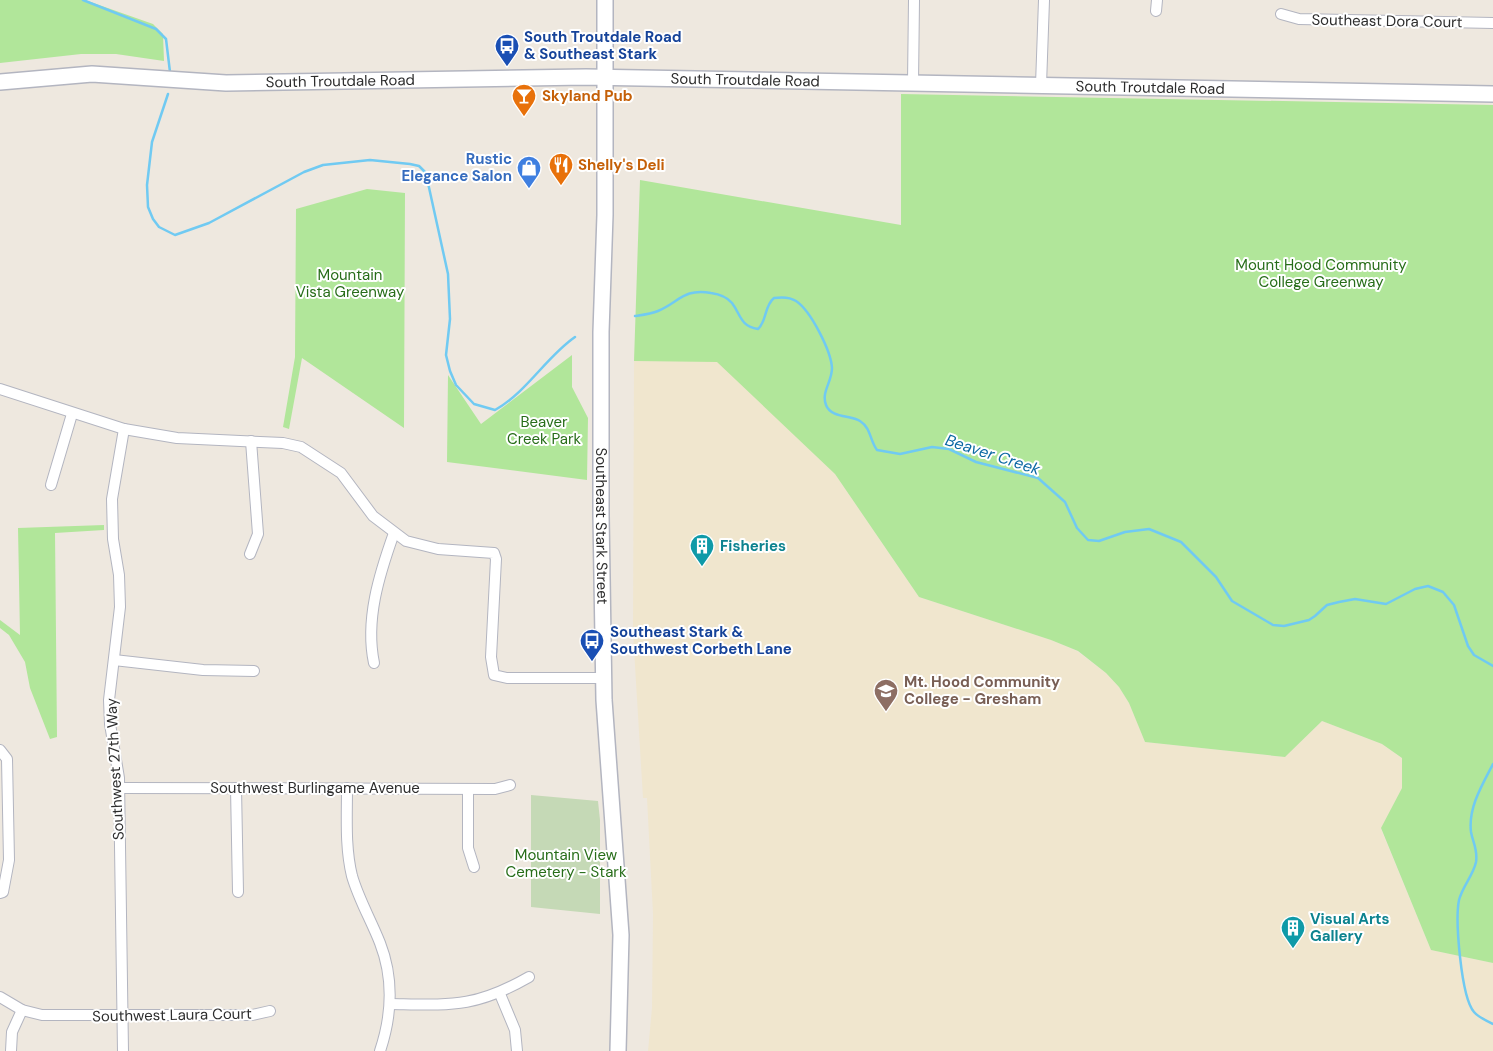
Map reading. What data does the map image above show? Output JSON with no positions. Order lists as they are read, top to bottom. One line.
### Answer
{"streets":{"main road":["South Troutdale Road","Southeast Stark Street"],"street":["Southeast Dora Court","Southwest 27th Way","Southwest Burlingame Avenue","Southwest Laura Court"]},"crossings":[["South Troutdale Road","Southeast Stark Street"],["Southwest 27th Way","Southwest Burlingame Avenue"],["Southwest 27th Way","Southwest Laura Court"]],"water":["Beaver Creek"],"parks":["Mount Hood Community College Greenway","Mountain Vista Greenway","Beaver Creek Park","Mountain View Cemetery - Stark"],"places":{"bus stop":["South Troutdale Road & Southeast Stark","Southeast Stark & Southwest Corbeth Lane"],"bar":["Skyland Pub"],"restaurant":["Shelly's Deli"],"shop":["Rustic Elegance Salon"],"building":["Fisheries","Visual Arts Gallery"],"school or university":["Mt. Hood Community College - Gresham"]}}
